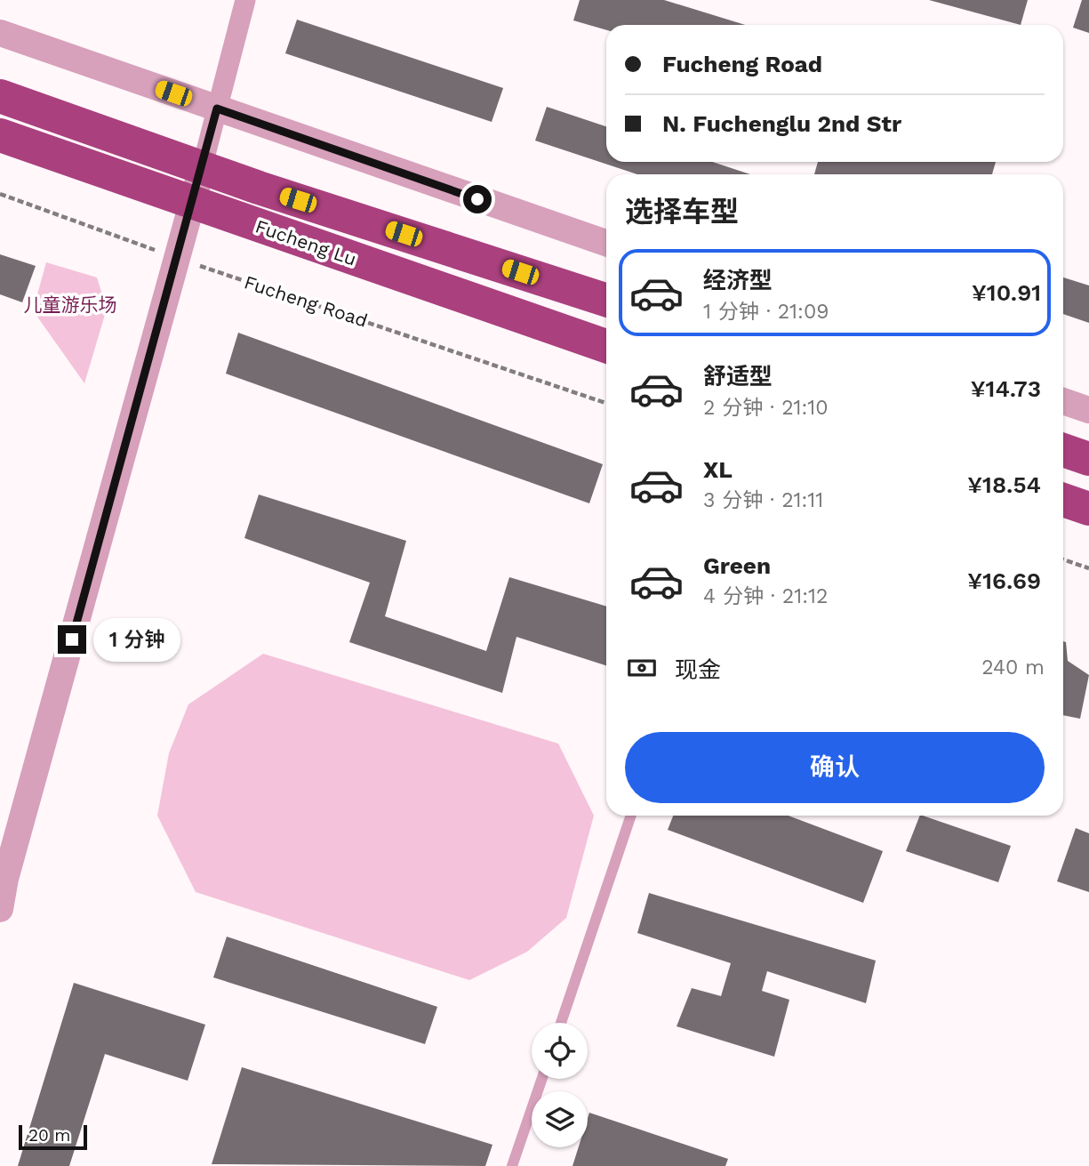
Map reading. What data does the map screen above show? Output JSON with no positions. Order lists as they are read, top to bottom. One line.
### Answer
{"streets":{"highway":["Fucheng Lu"],"path":["Fucheng Road"]},"parks":["儿童游乐场"],"scale_bar":"20 m","page":{"banner":["Fucheng Road","N. Fuchenglu 2nd Str"],"heading":"选择车型","list":[{"name":"经济型","note":"1 分钟 · 21:09","value":"¥10.91"},{"name":"舒适型","note":"2 分钟 · 21:10","value":"¥14.73"},{"name":"XL","note":"3 分钟 · 21:11","value":"¥18.54"},{"name":"Green","note":"4 分钟 · 21:12","value":"¥16.69"}],"bubble":"1 分钟","pay":["现金","240 m"],"buttons":"确认","scale":"20 m"}}
